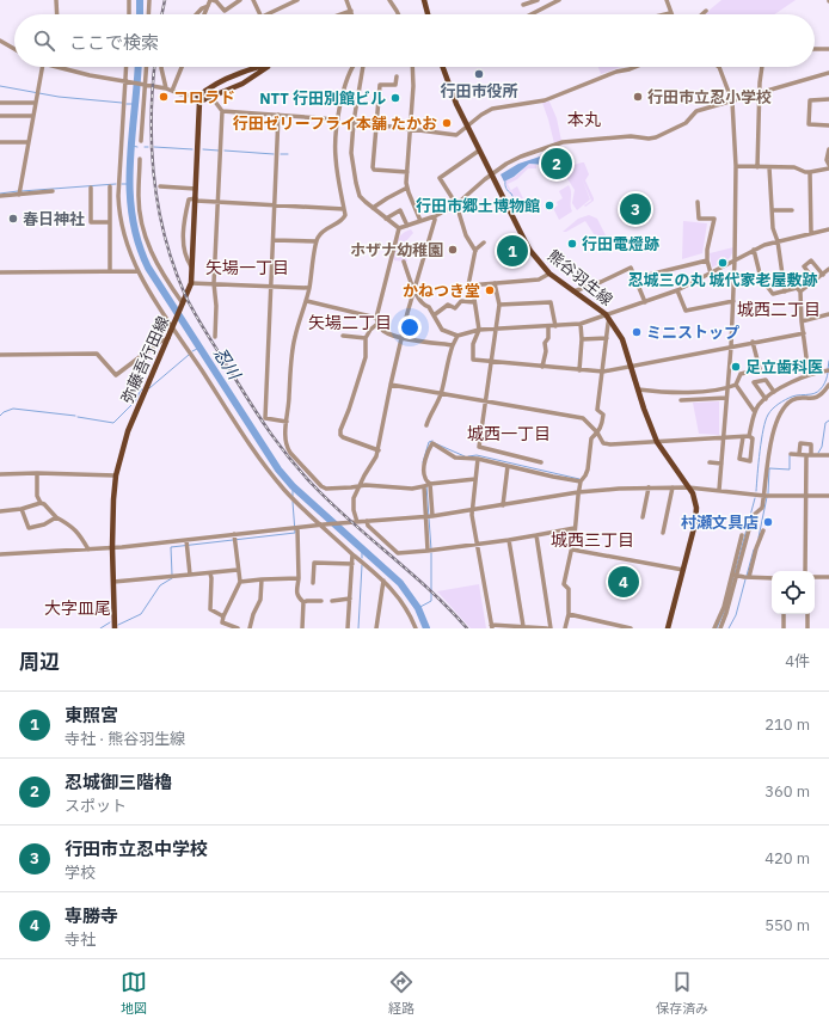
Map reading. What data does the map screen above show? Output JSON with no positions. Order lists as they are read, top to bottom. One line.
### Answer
{"streets":{"main road":["熊谷羽生線","弥藤吾行田線"]},"districts":["本丸","矢場一丁目","城西二丁目","矢場二丁目","城西一丁目","城西三丁目","大字皿尾"],"water":["忍川"],"places":["行田市役所","コロラド","行田市立忍小学校","NTT 行田別館ビル","行田ゼリーフライ本舗 たかお","行田市郷土博物館","春日神社","行田電燈跡","ホザナ幼稚園","忍城三の丸 城代家老屋敷跡","かねつき堂","ミニストップ","足立歯科医","村瀬文具店"],"page":{"search":"ここで検索","pins":["2","3","1","4"],"heading":["周辺","4件"],"list":[{"mark":"1","name":"東照宮","note":"寺社 · 熊谷羽生線","value":"210 m"},{"mark":"2","name":"忍城御三階櫓","note":"スポット","value":"360 m"},{"mark":"3","name":"行田市立忍中学校","note":"学校","value":"420 m"},{"mark":"4","name":"専勝寺","note":"寺社","value":"550 m"}],"nav":["地図","経路","保存済み"]}}
